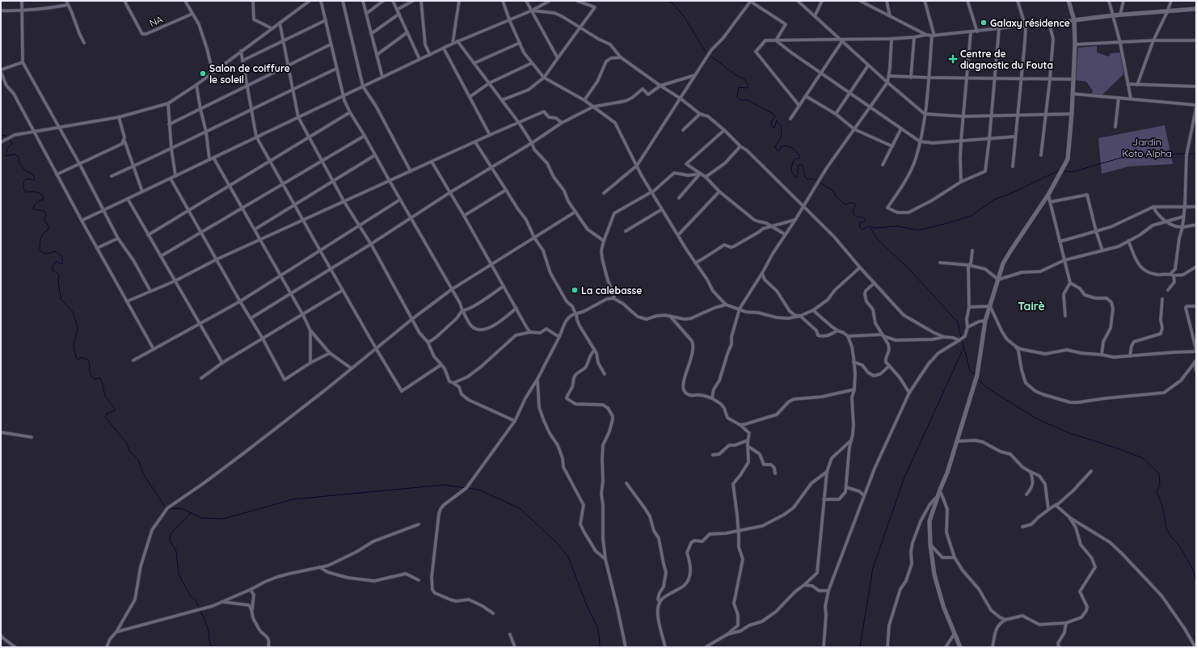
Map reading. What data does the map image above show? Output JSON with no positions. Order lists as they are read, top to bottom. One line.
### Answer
{"streets":{"street":["NA"]},"districts":["Tairè"],"parks":["Jardin Koto Alpha"],"places":{"other":["Galaxy résidence","Salon de coiffure le soleil","La calebasse"],"health":["Centre de diagnostic du Fouta"]}}
